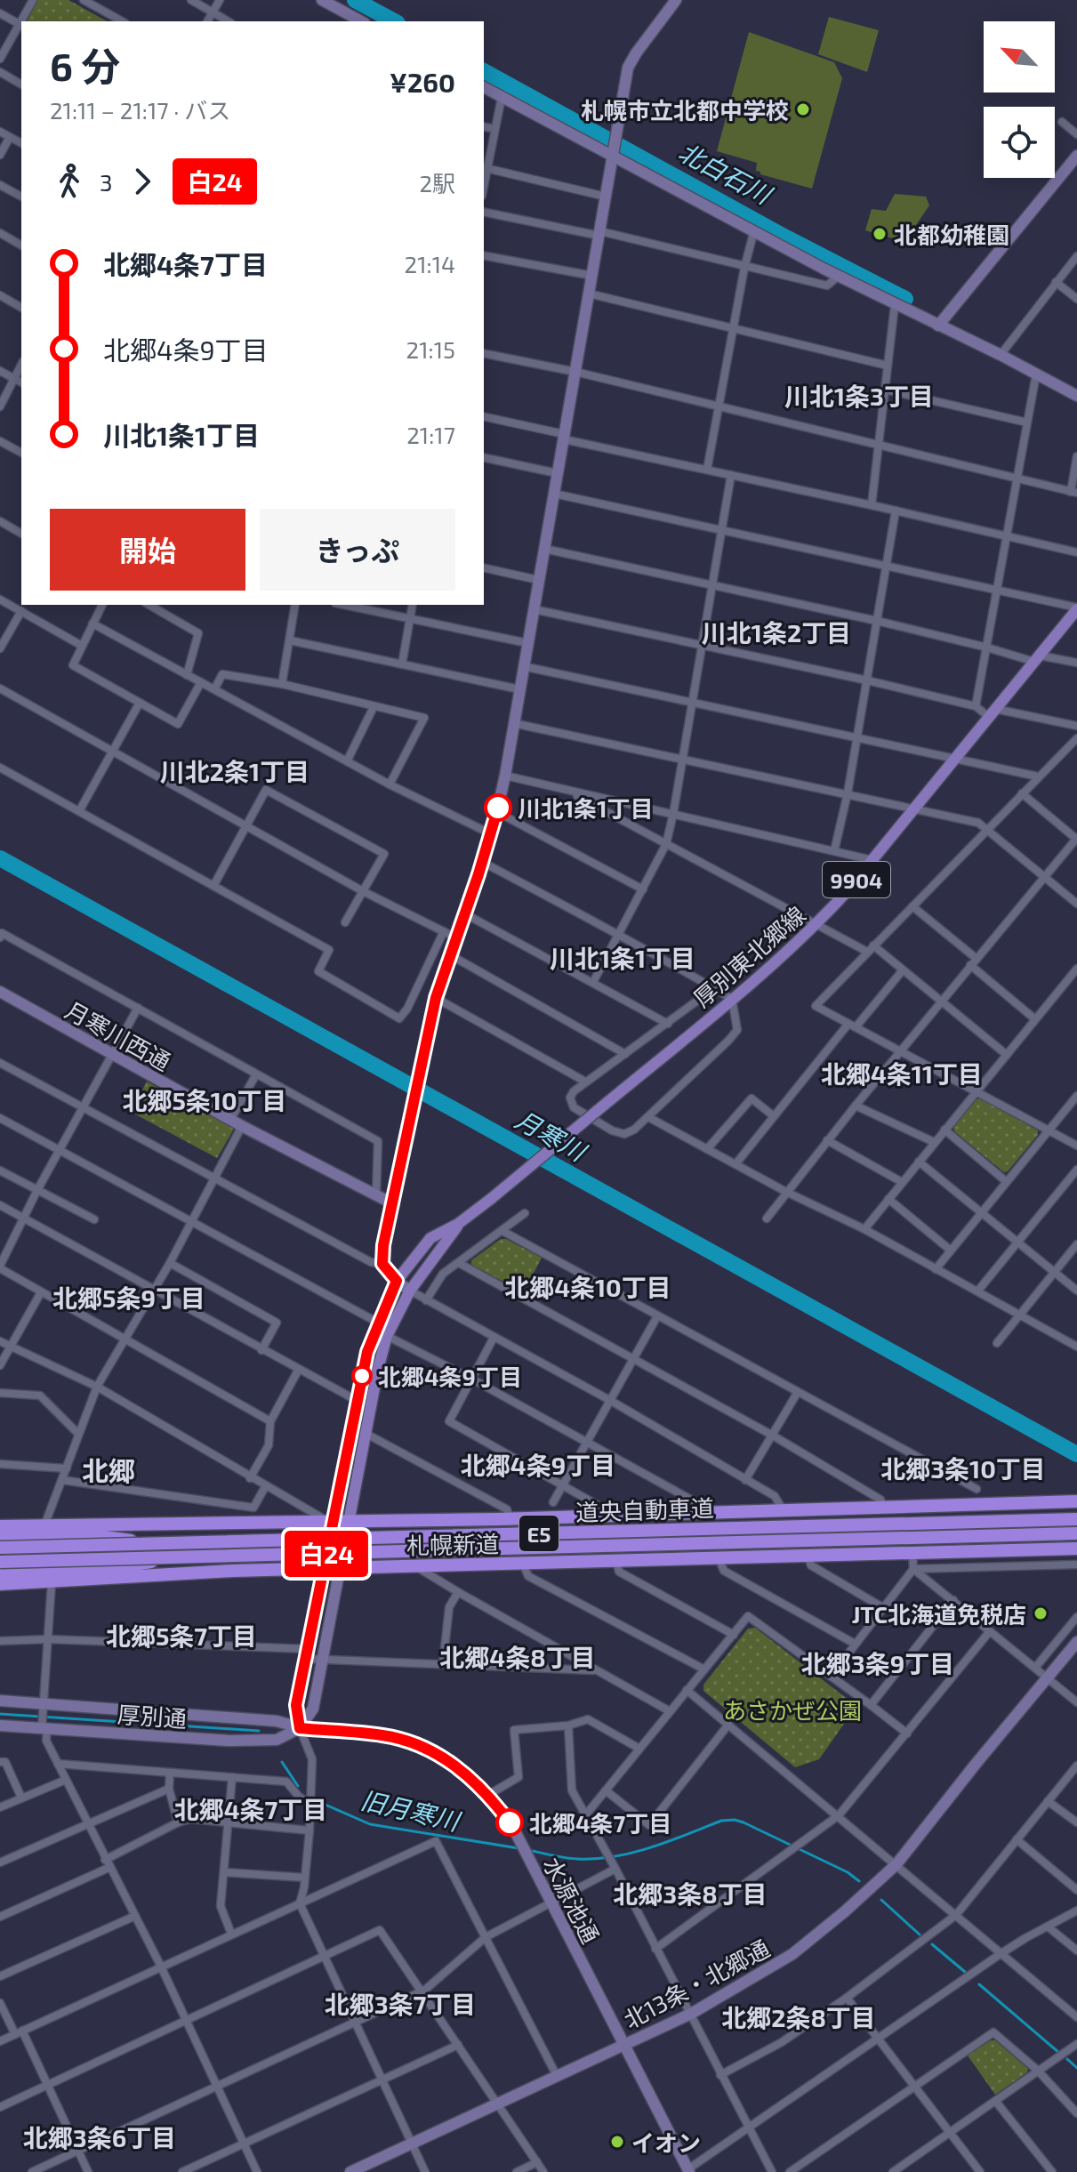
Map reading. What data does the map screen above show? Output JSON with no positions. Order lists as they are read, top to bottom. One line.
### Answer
{"streets":{"highway":["道央自動車道","E5","札幌新道"],"main road":["9904","厚別東北郷線"],"street":["月寒川西通","厚別通","水源池通","北13条・北郷通"]},"crossings":[["厚別東北郷線","札幌新道"],["厚別通","水源池通"],["水源池通","北13条・北郷通"]],"districts":["川北1条3丁目","川北1条2丁目","川北2条1丁目","川北1条1丁目","北郷4条11丁目","北郷5条10丁目","北郷4条10丁目","北郷5条9丁目","北郷4条9丁目","北郷3条10丁目","北郷","北郷5条7丁目","北郷4条8丁目","北郷3条9丁目","北郷4条7丁目","北郷3条8丁目","北郷3条7丁目","北郷2条8丁目","北郷3条6丁目"],"water":["北白石川","月寒川","旧月寒川"],"parks":["あさかぜ公園"],"places":["札幌市立北都中学校","北都幼稚園","川北1条1丁目","北郷4条9丁目","JTC北海道免税店","北郷4条7丁目","イオン"],"lines":["bus line 白24"],"north":"top left","page":{"on_map":"白24","heading":["6 分","21:11 – 21:17 · バス","¥260"],"legs":["3","白24","2駅"],"list":[{"name":"北郷4条7丁目","value":"21:14"},{"name":"北郷4条9丁目","value":"21:15"},{"name":"川北1条1丁目","value":"21:17"}],"buttons":["開始","きっぷ"]}}
